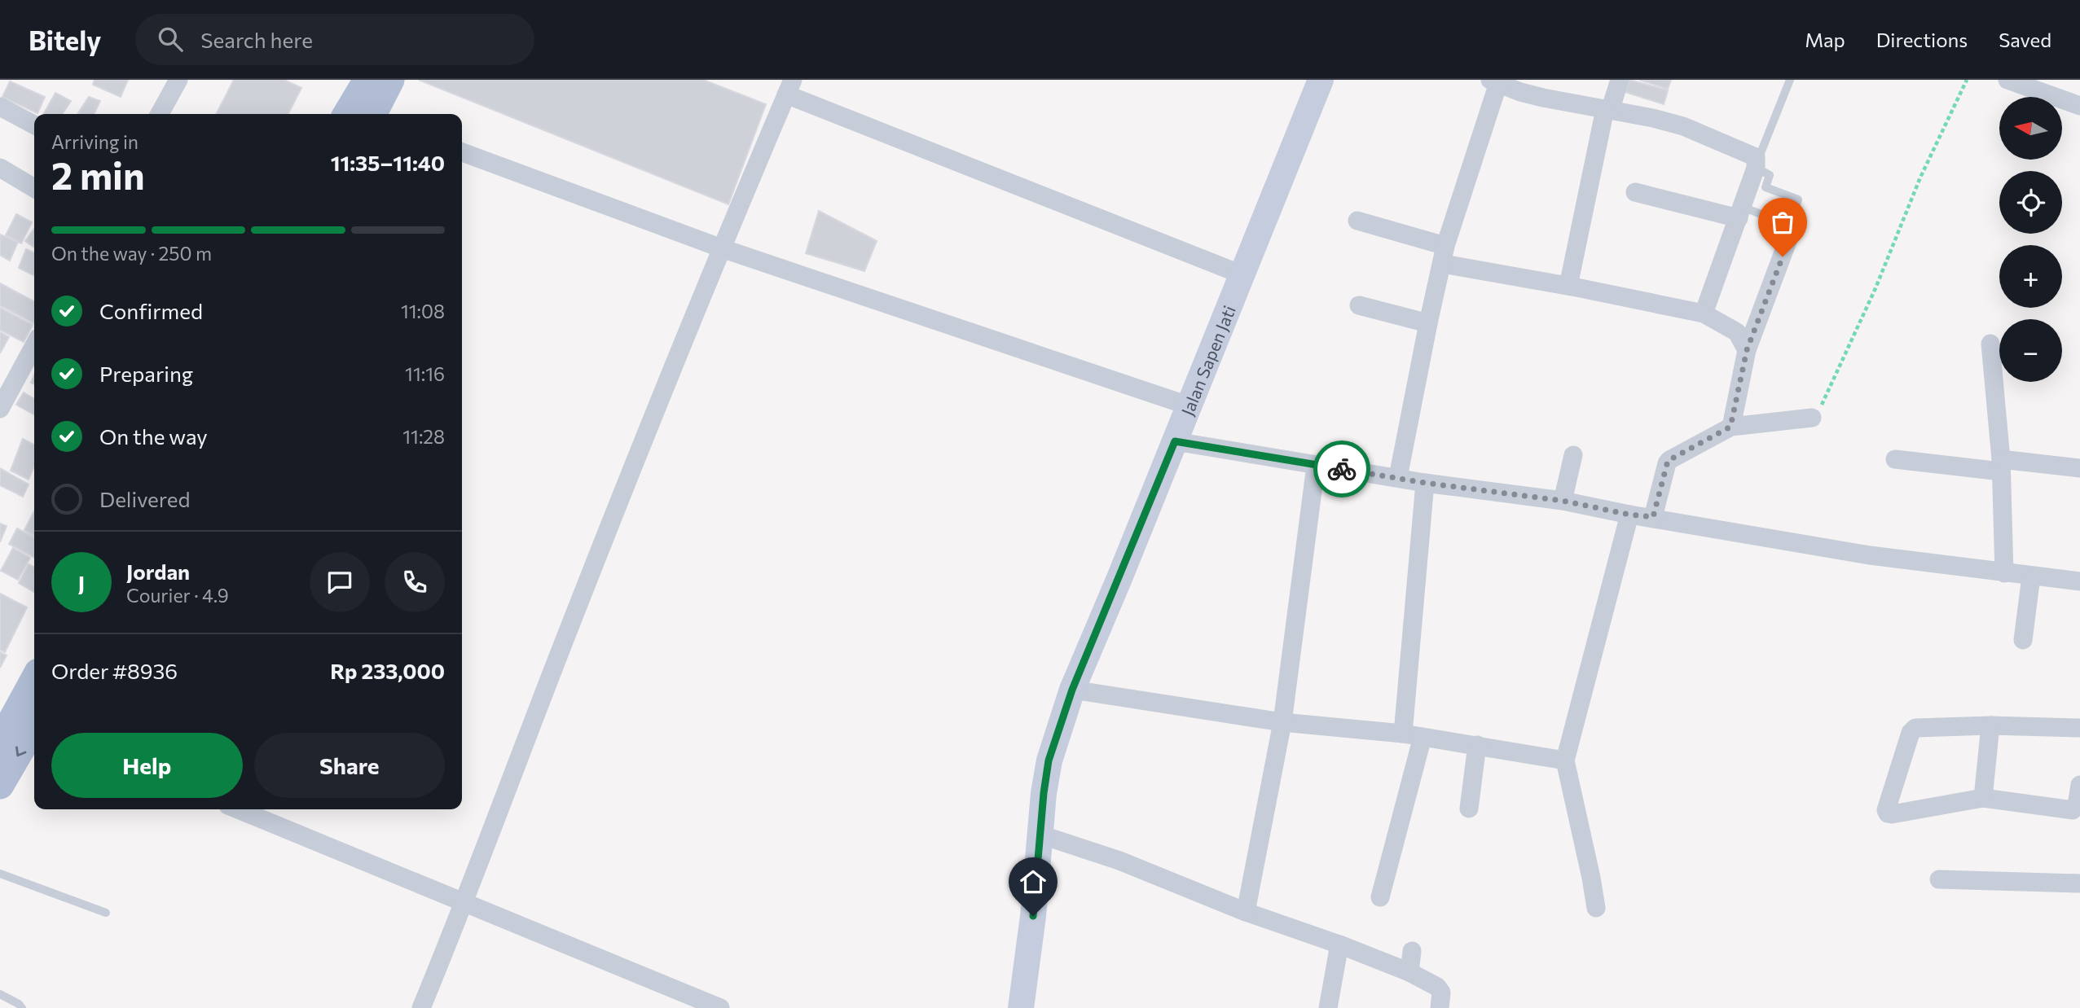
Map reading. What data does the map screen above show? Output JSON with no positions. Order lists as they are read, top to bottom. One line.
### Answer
{"streets":{"street":["Jalan Sapen Jati"]},"north":"left","page":{"header":"Bitely","search":"Search here","nav":["Map","Directions","Saved"],"map_buttons":["+","−"],"heading":["2 min","Arriving in","11:35–11:40"],"panel":["Jordan","Courier · 4.9","Order #8936","Rp 233,000"],"bar":"On the way · 250 m","list":[["Confirmed","11:08"],["Preparing","11:16"],["On the way","11:28"],"Delivered"],"round":"J","buttons":["Help","Share"]}}
